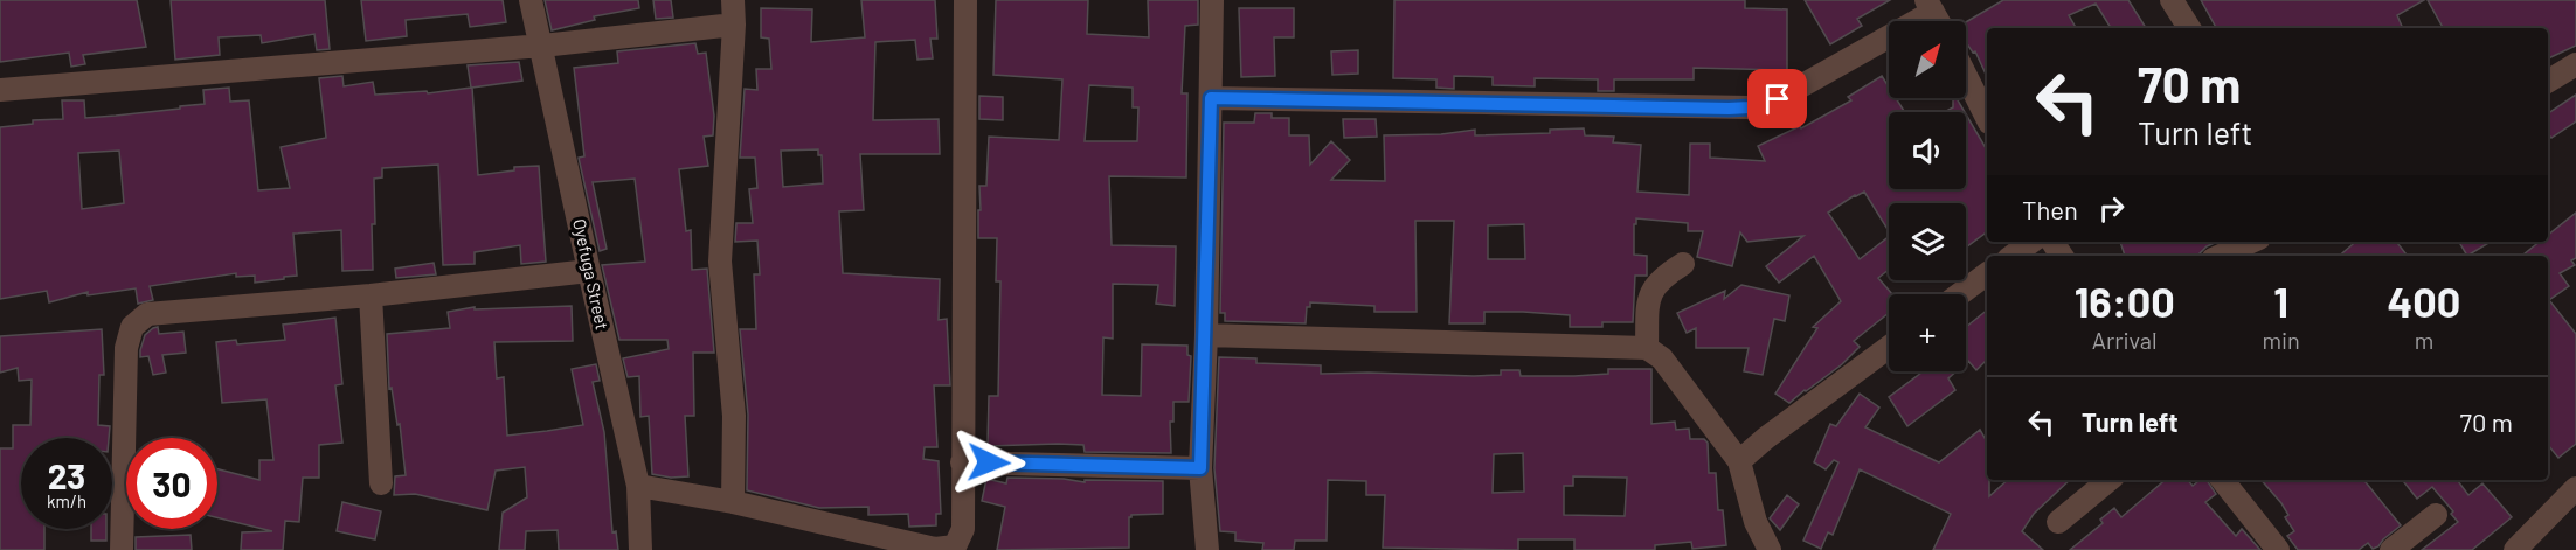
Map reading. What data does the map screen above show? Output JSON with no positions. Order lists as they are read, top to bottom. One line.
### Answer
{"streets":{"street":["Oyefuga Street"]},"north":"top right","page":{"map_buttons":"+","turn":["70 m","Turn left"],"then":"Then","eta":["16:00","Arrival","1","min","400","m"],"list":[{"name":"Turn left","value":"70 m"}],"speed":"23 km/h","limit":"30"}}
